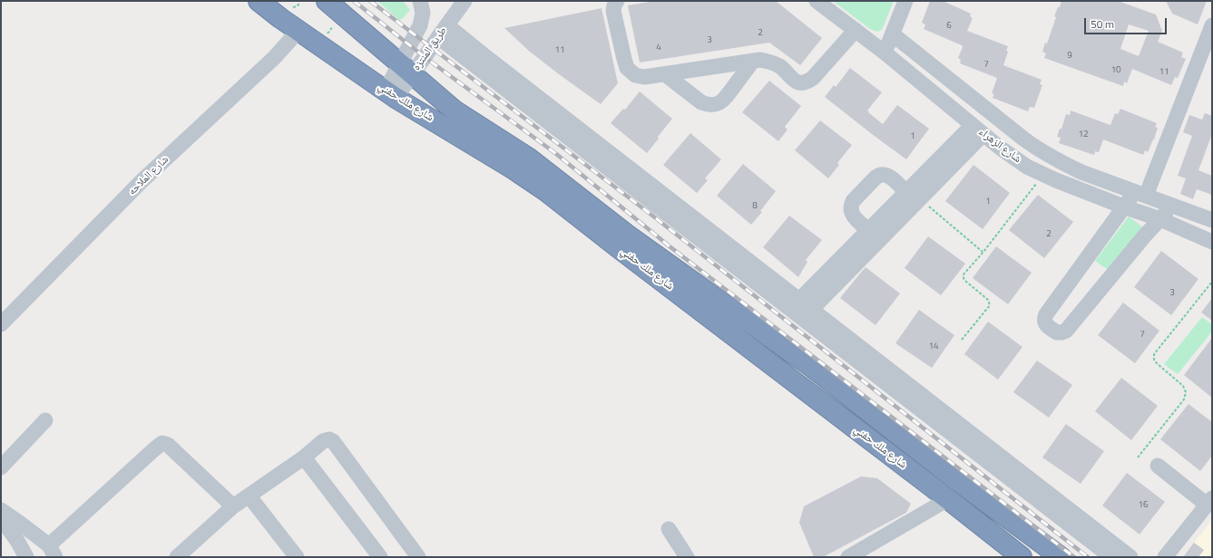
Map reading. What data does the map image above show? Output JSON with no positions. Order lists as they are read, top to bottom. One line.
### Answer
{"streets":{"highway":["شارع ملك حفني"],"street":["طريق المنتزه","شارع الزهراء","شارع الملاحه"]},"crossings":[["طريق المنتزه","شارع ملك حفني"],["شارع ملك حفني","شارع الملاحه"]],"house_numbers":["6","2","3","4","11","9","7","10","11","12","1","1","8","2","3","7","14","16"],"scale_bar":"50 m"}
